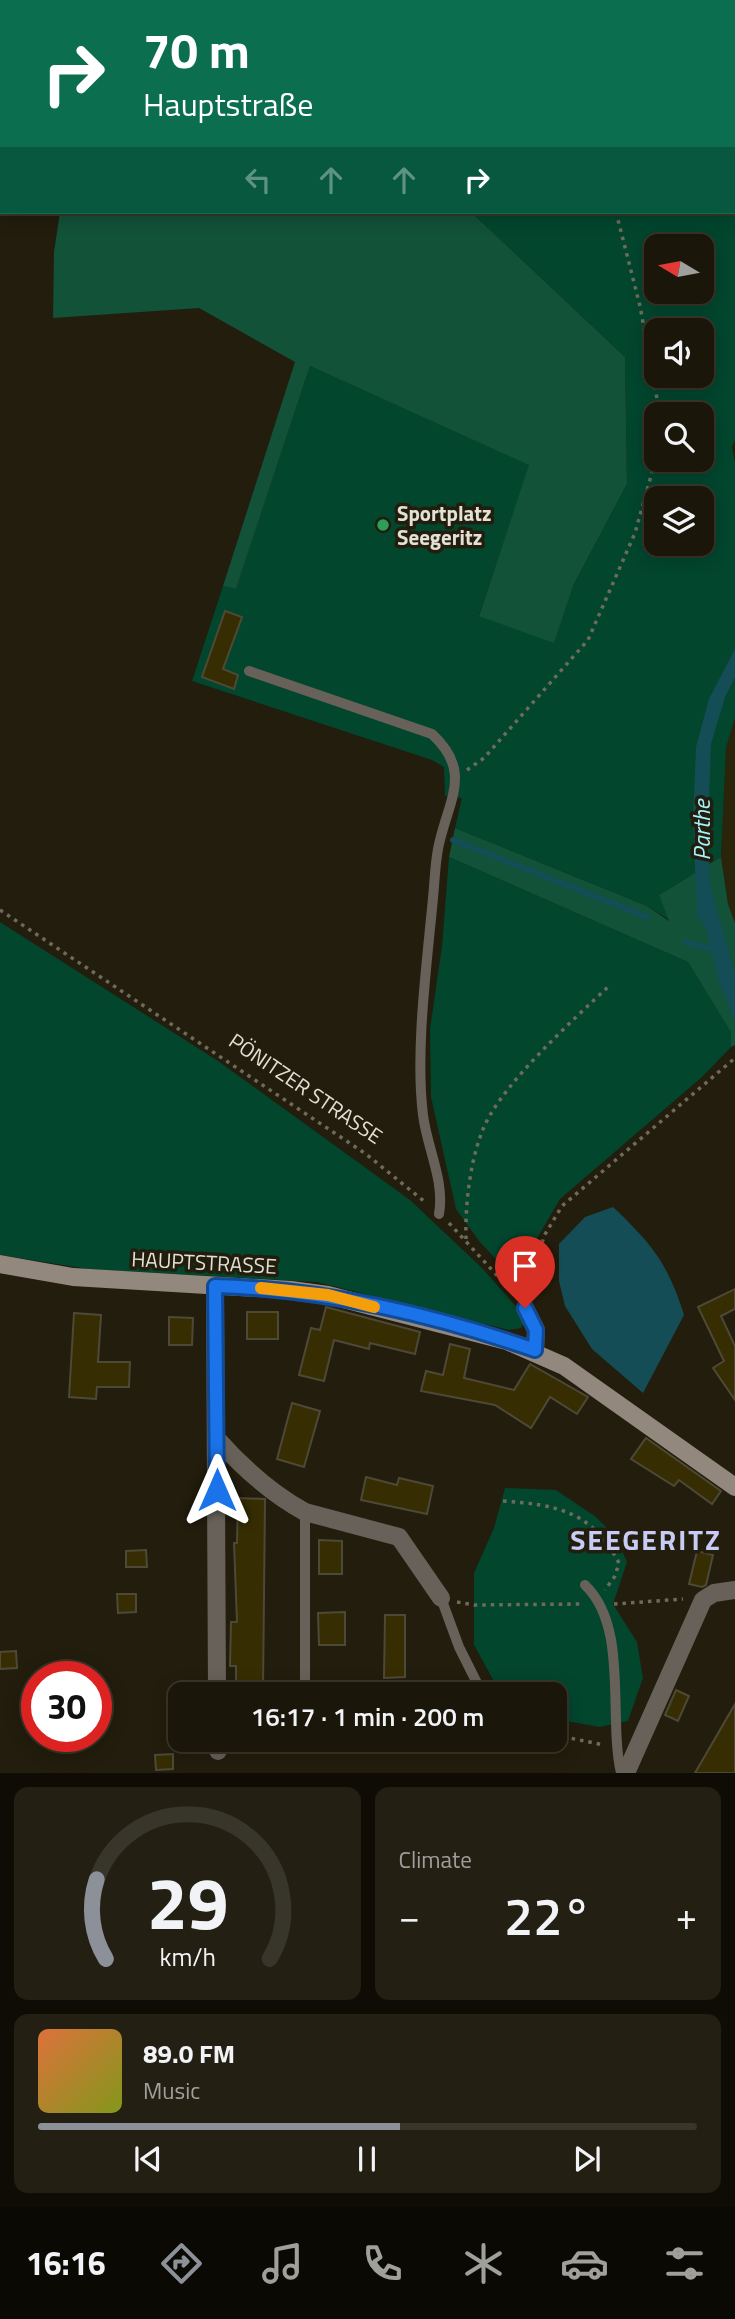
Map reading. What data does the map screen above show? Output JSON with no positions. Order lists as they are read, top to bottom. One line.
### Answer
{"streets":{"street":["HAUPTSTRASSE"],"path":["PÖNITZER STRASSE"]},"districts":["SEEGERITZ"],"water":["Parthe"],"places":["Sportplatz Seegeritz"],"north":"left","page":{"turn":["70 m","Hauptstraße"],"limit":"30","trip":"16:17 · 1 min · 200 m","tile":"Climate","heat":["−","22°","+"],"song":["89.0 FM","Music"],"tabs":"16:16","gauge":["29","km/h"]}}
